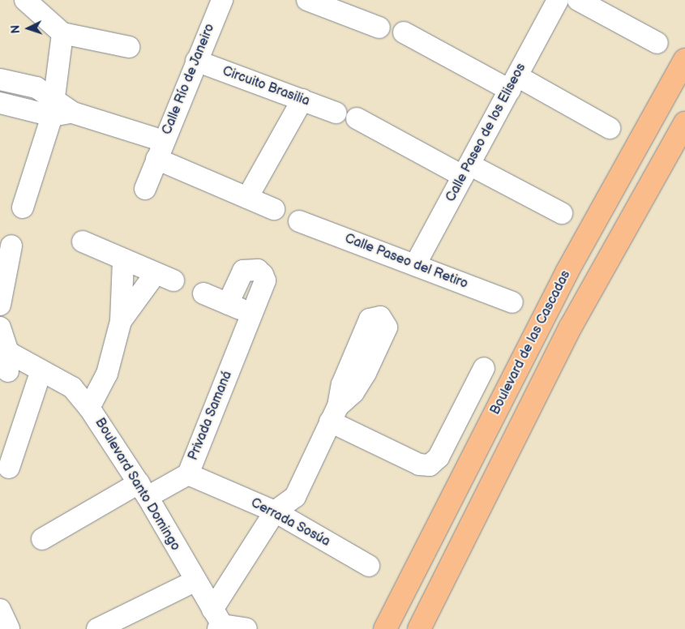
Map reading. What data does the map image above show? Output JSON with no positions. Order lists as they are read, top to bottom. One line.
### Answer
{"streets":{"main road":["Boulevard de las Cascadas"],"street":["Calle Río de Janeiro","Circuito Brasilia","Calle Paseo de los Eliseos","Calle Paseo del Retiro","Privada Samaná","Boulevard Santo Domingo","Cerrada Sosúa"]},"crossings":[["Calle Río de Janeiro","Circuito Brasilia"],["Calle Paseo de los Eliseos","Calle Paseo del Retiro"],["Privada Samaná","Boulevard Santo Domingo"],["Privada Samaná","Cerrada Sosúa"]],"north":"left"}
